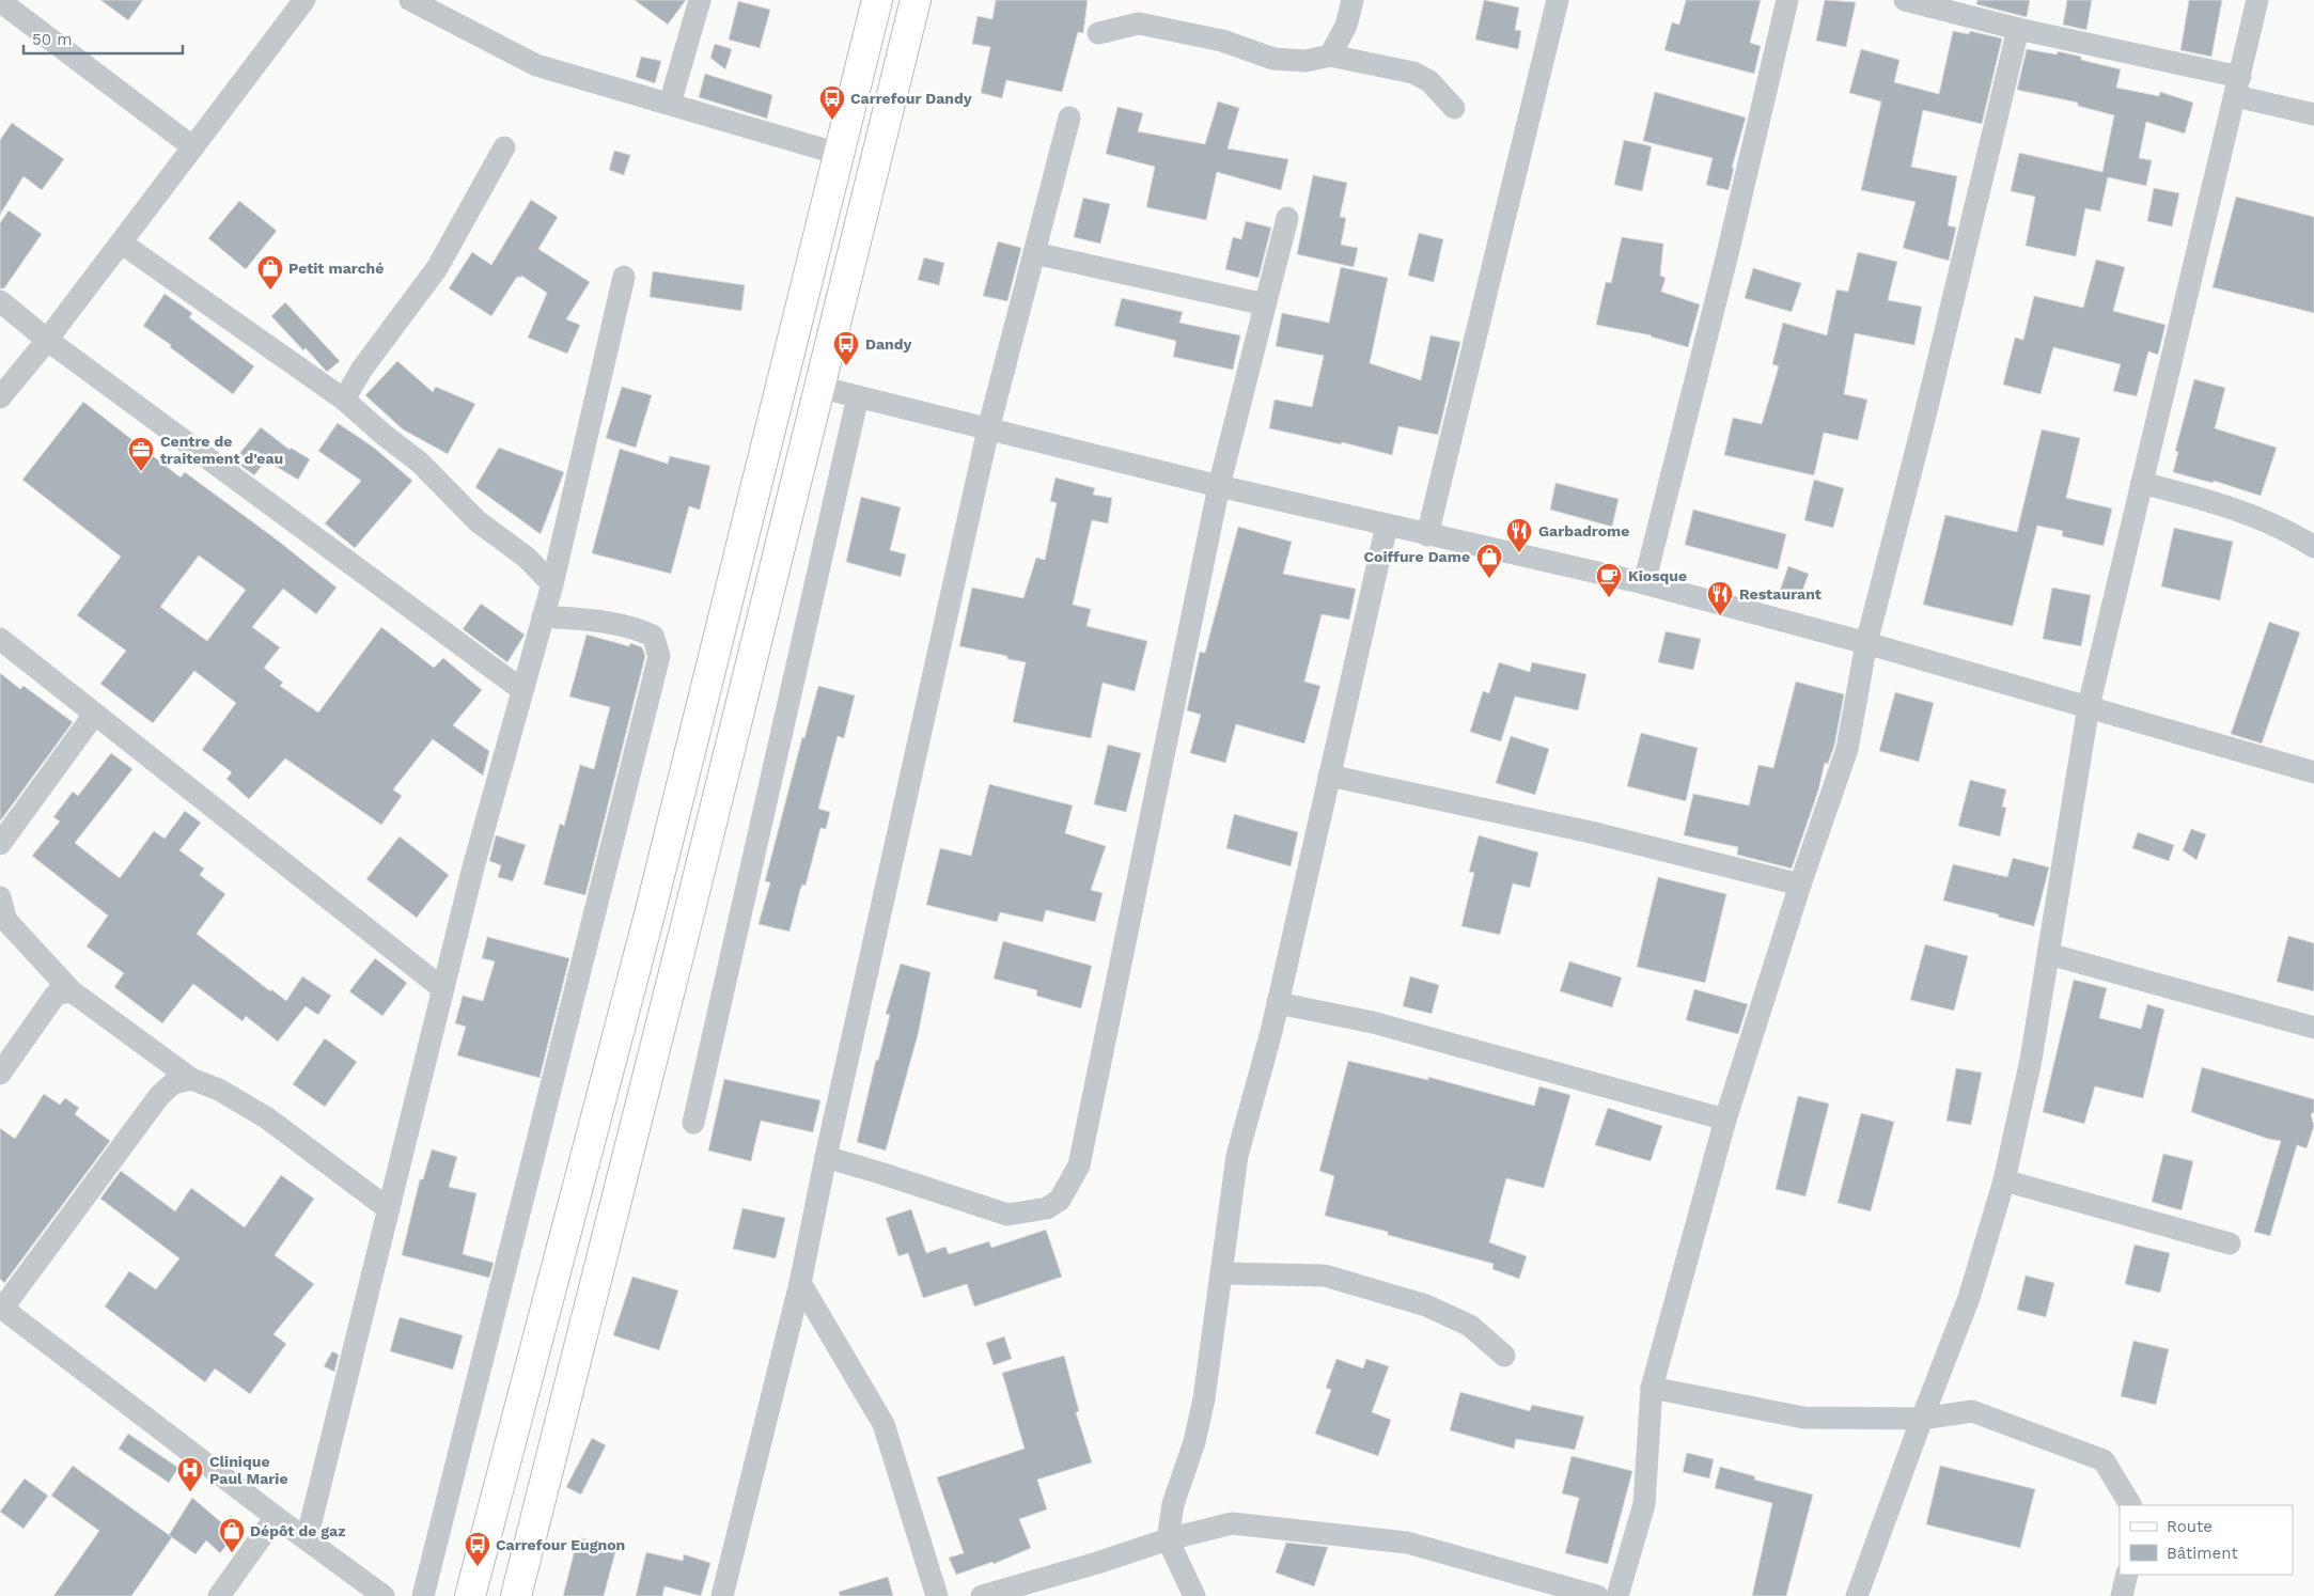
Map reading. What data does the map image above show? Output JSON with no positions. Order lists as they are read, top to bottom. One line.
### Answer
{"places":{"bus stop":["Carrefour Dandy","Dandy","Carrefour Eugnon"],"shop":["Petit marché","Coiffure Dame","Dépôt de gaz"],"office":["Centre de traitement d'eau"],"restaurant":["Garbadrome","Restaurant"],"cafe":["Kiosque"],"hospital":["Clinique Paul Marie"]},"legend":["Route","Bâtiment"],"scale_bar":"50 m"}
